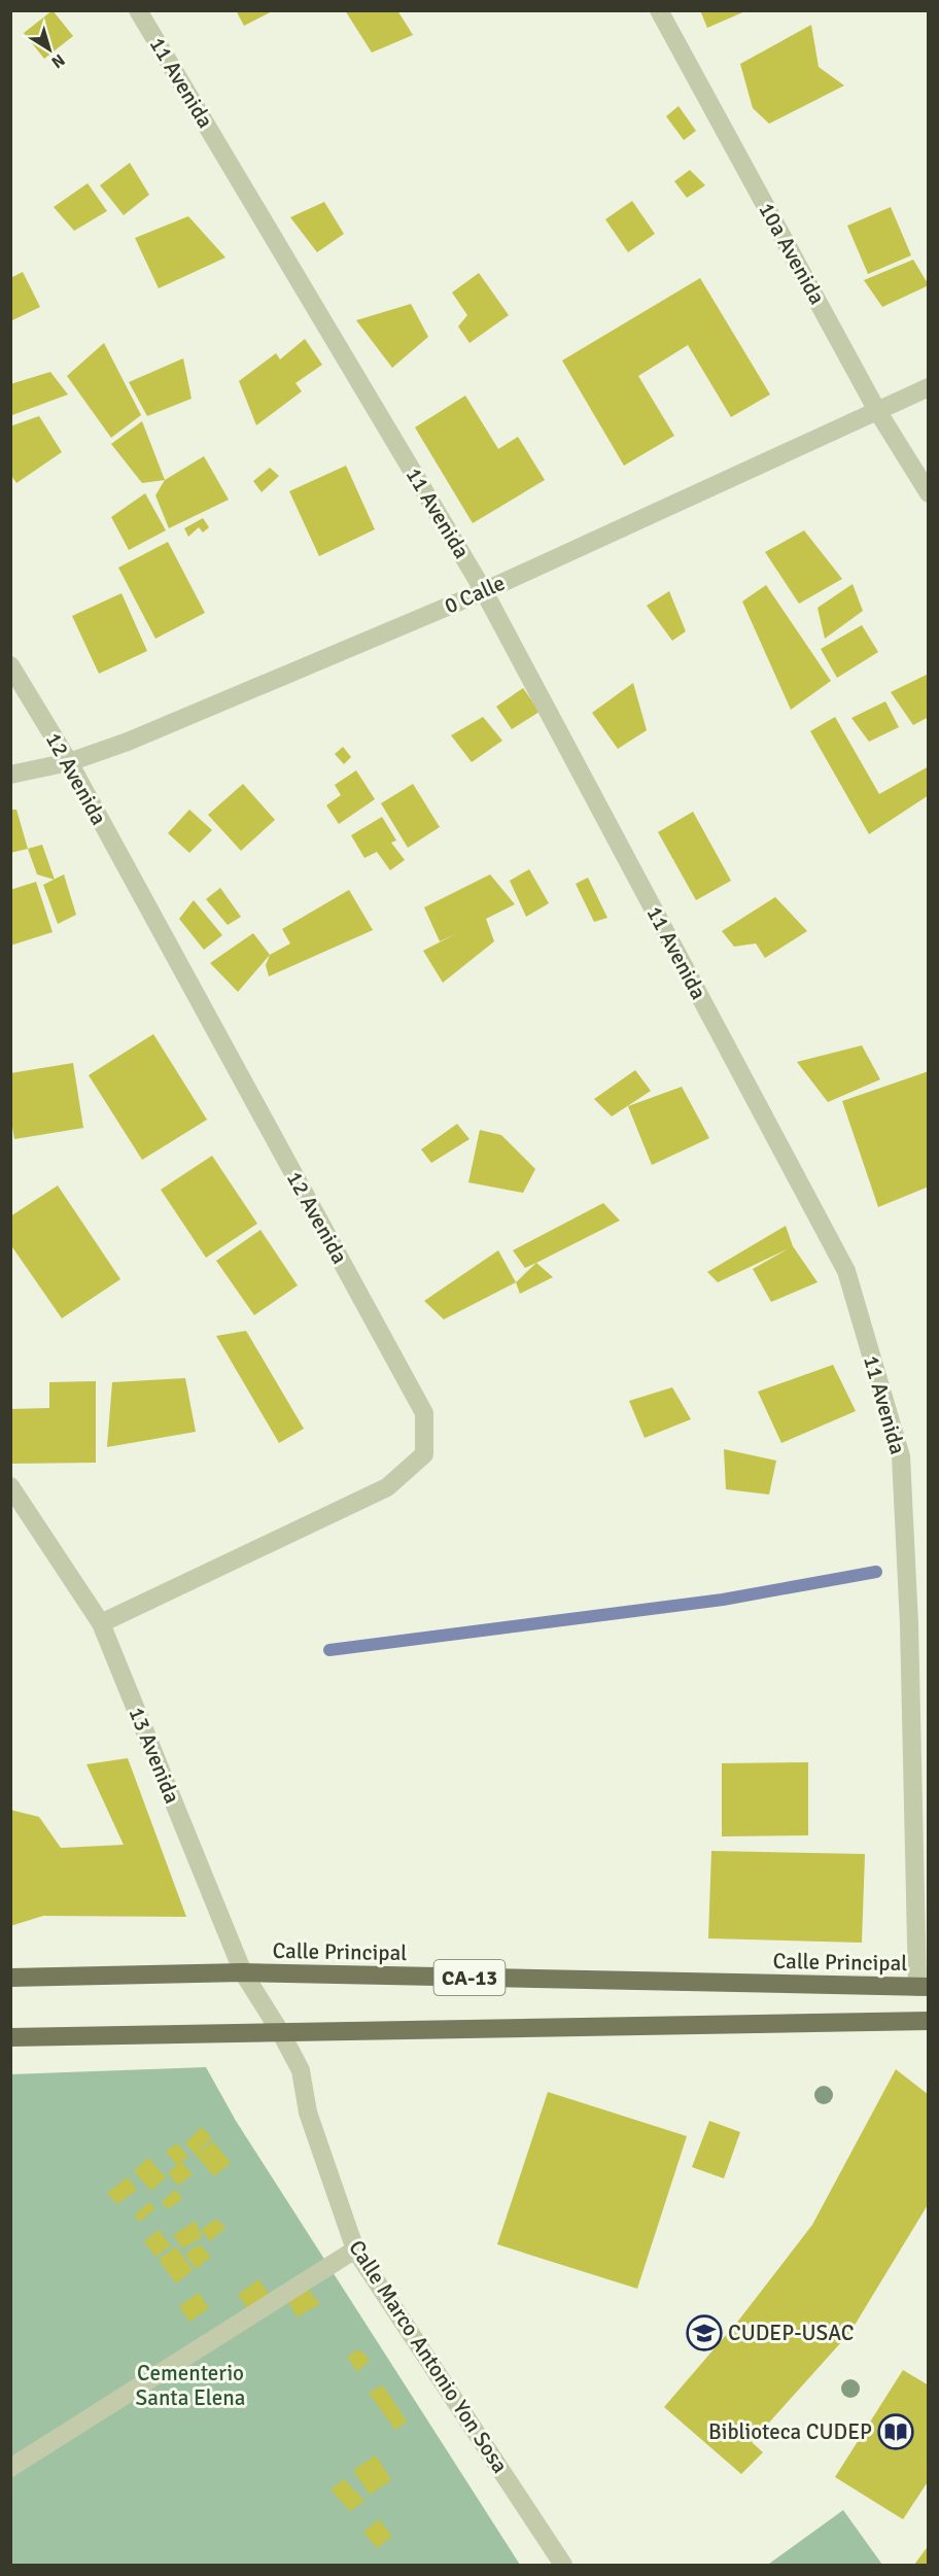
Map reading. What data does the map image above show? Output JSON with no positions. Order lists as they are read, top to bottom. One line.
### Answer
{"streets":{"main road":["Calle Principal","CA-13"],"street":["11 Avenida","10a Avenida","0 Calle","12 Avenida","13 Avenida","Calle Marco Antonio Yon Sosa"]},"crossings":[["11 Avenida","0 Calle"],["11 Avenida","Calle Principal"],["10a Avenida","0 Calle"],["0 Calle","12 Avenida"],["12 Avenida","13 Avenida"],["13 Avenida","Calle Principal"],["13 Avenida","Calle Marco Antonio Yon Sosa"]],"parks":["Cementerio Santa Elena"],"places":{"school or university":["CUDEP-USAC"],"library":["Biblioteca CUDEP"]},"north":"bottom right"}
